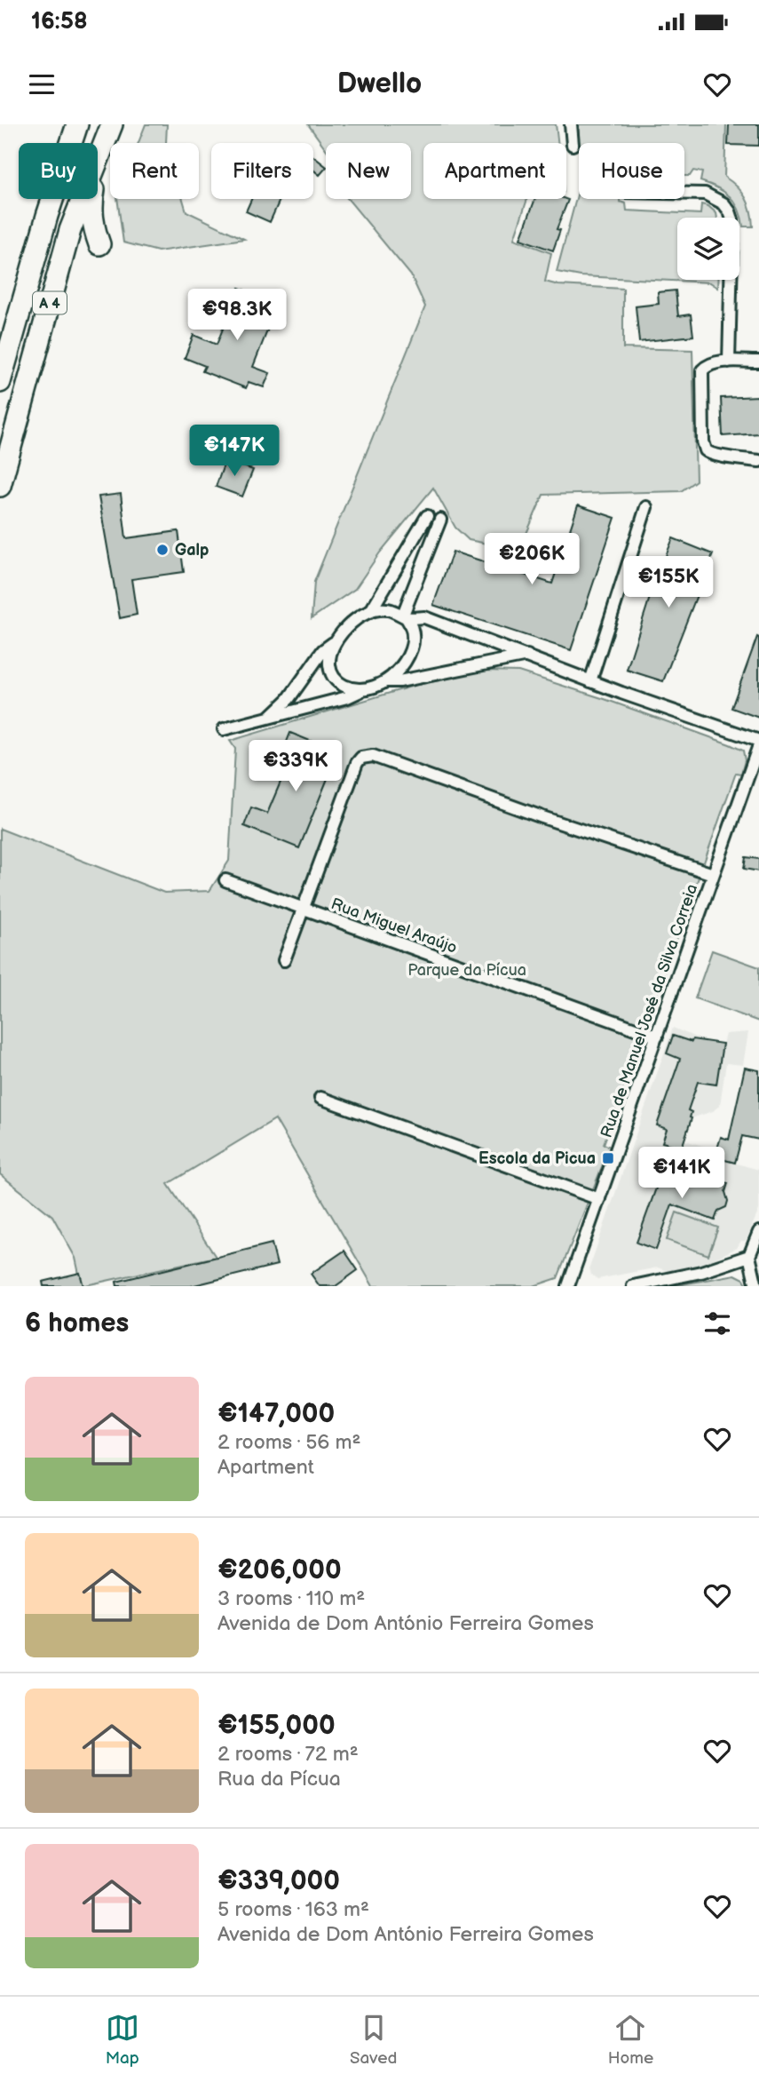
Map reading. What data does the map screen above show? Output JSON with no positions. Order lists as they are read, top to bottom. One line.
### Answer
{"streets":{"highway":["A 4"],"street":["Rua Miguel Araújo","Rua de Manuel José da Silva Correia"]},"crossings":[["Rua Miguel Araújo","Rua de Manuel José da Silva Correia"]],"parks":["Parque da Pícua"],"places":{"other":["Galp"],"transit":["Escola da Picua"]},"page":{"status":"16:58","header":"Dwello","chip":["Buy","Rent","Filters","New","Apartment","House"],"price":["€98.3K","€147K","€206K","€155K","€339K","€141K"],"heading":"6 homes","list":[{"name":"€147,000","note":"2 rooms · 56 m² · Apartment"},{"name":"€206,000","note":"3 rooms · 110 m² · Avenida de Dom António Ferreira Gomes"},{"name":"€155,000","note":"2 rooms · 72 m² · Rua da Pícua"},{"name":"€339,000","note":"5 rooms · 163 m² · Avenida de Dom António Ferreira Gomes"}],"tabs":["Map","Saved","Home"]}}
